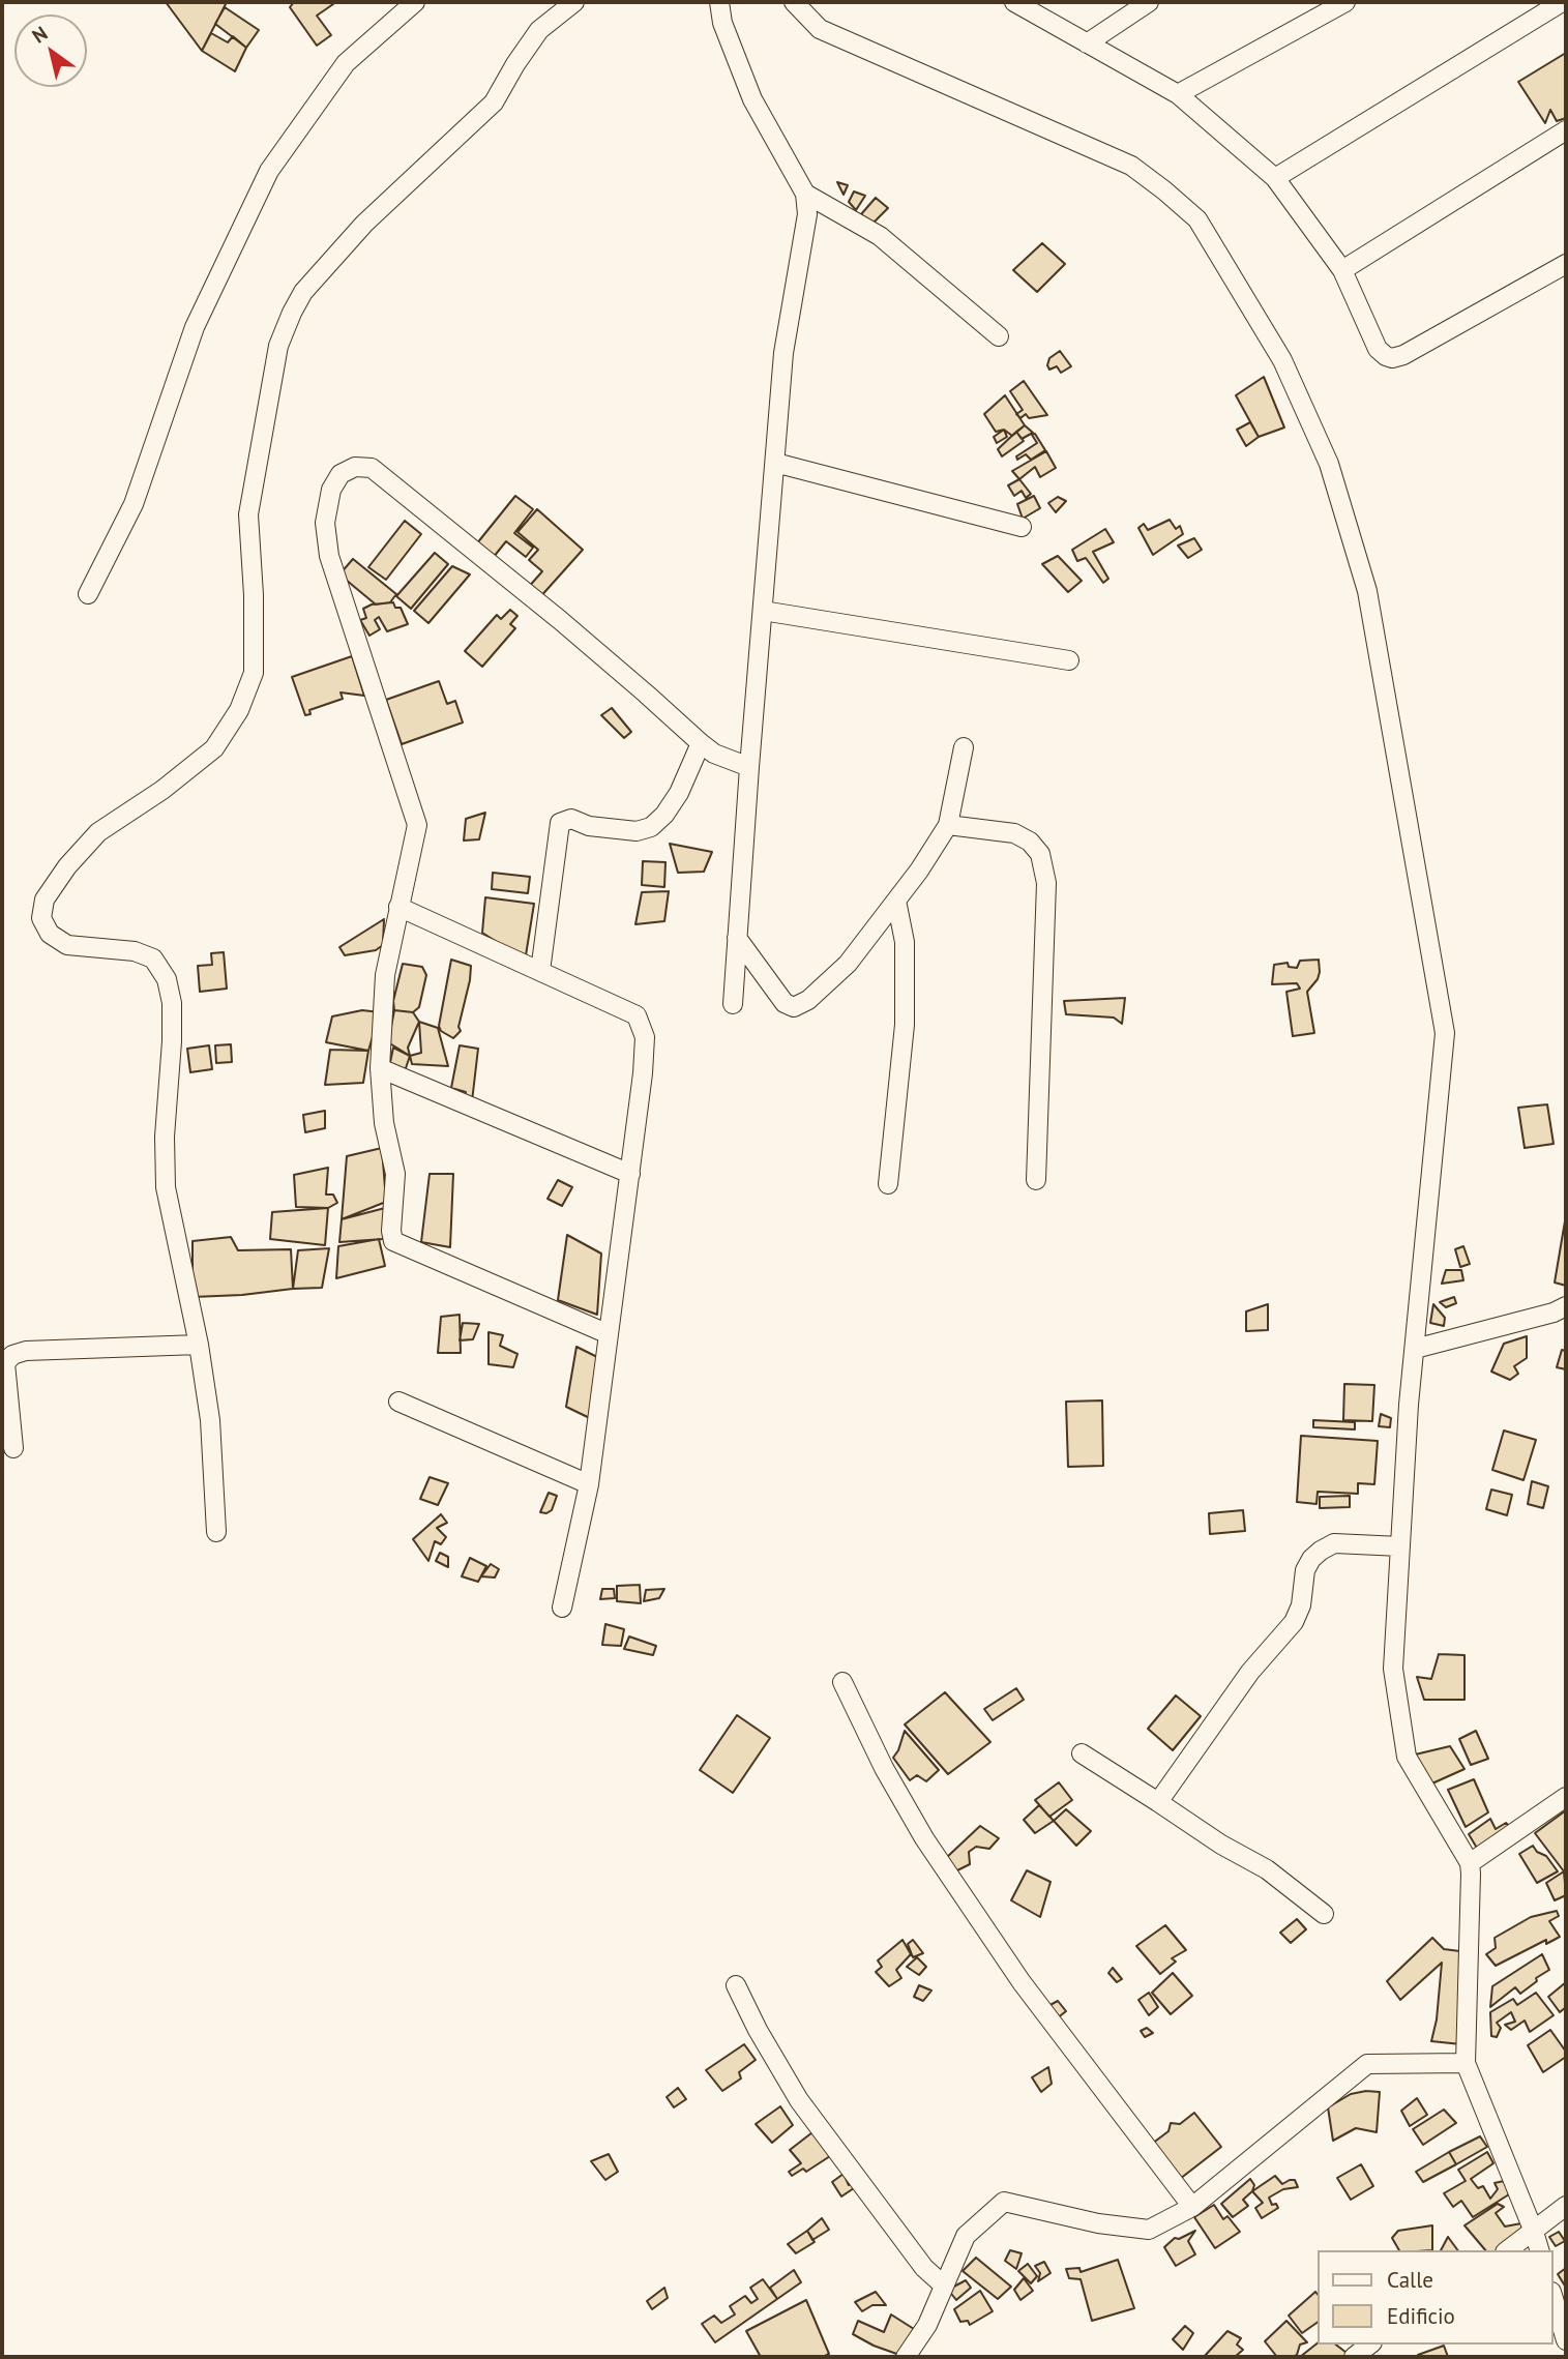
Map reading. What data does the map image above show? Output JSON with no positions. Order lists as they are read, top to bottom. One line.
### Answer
{"legend":["Calle","Edificio"],"north":"top left"}
